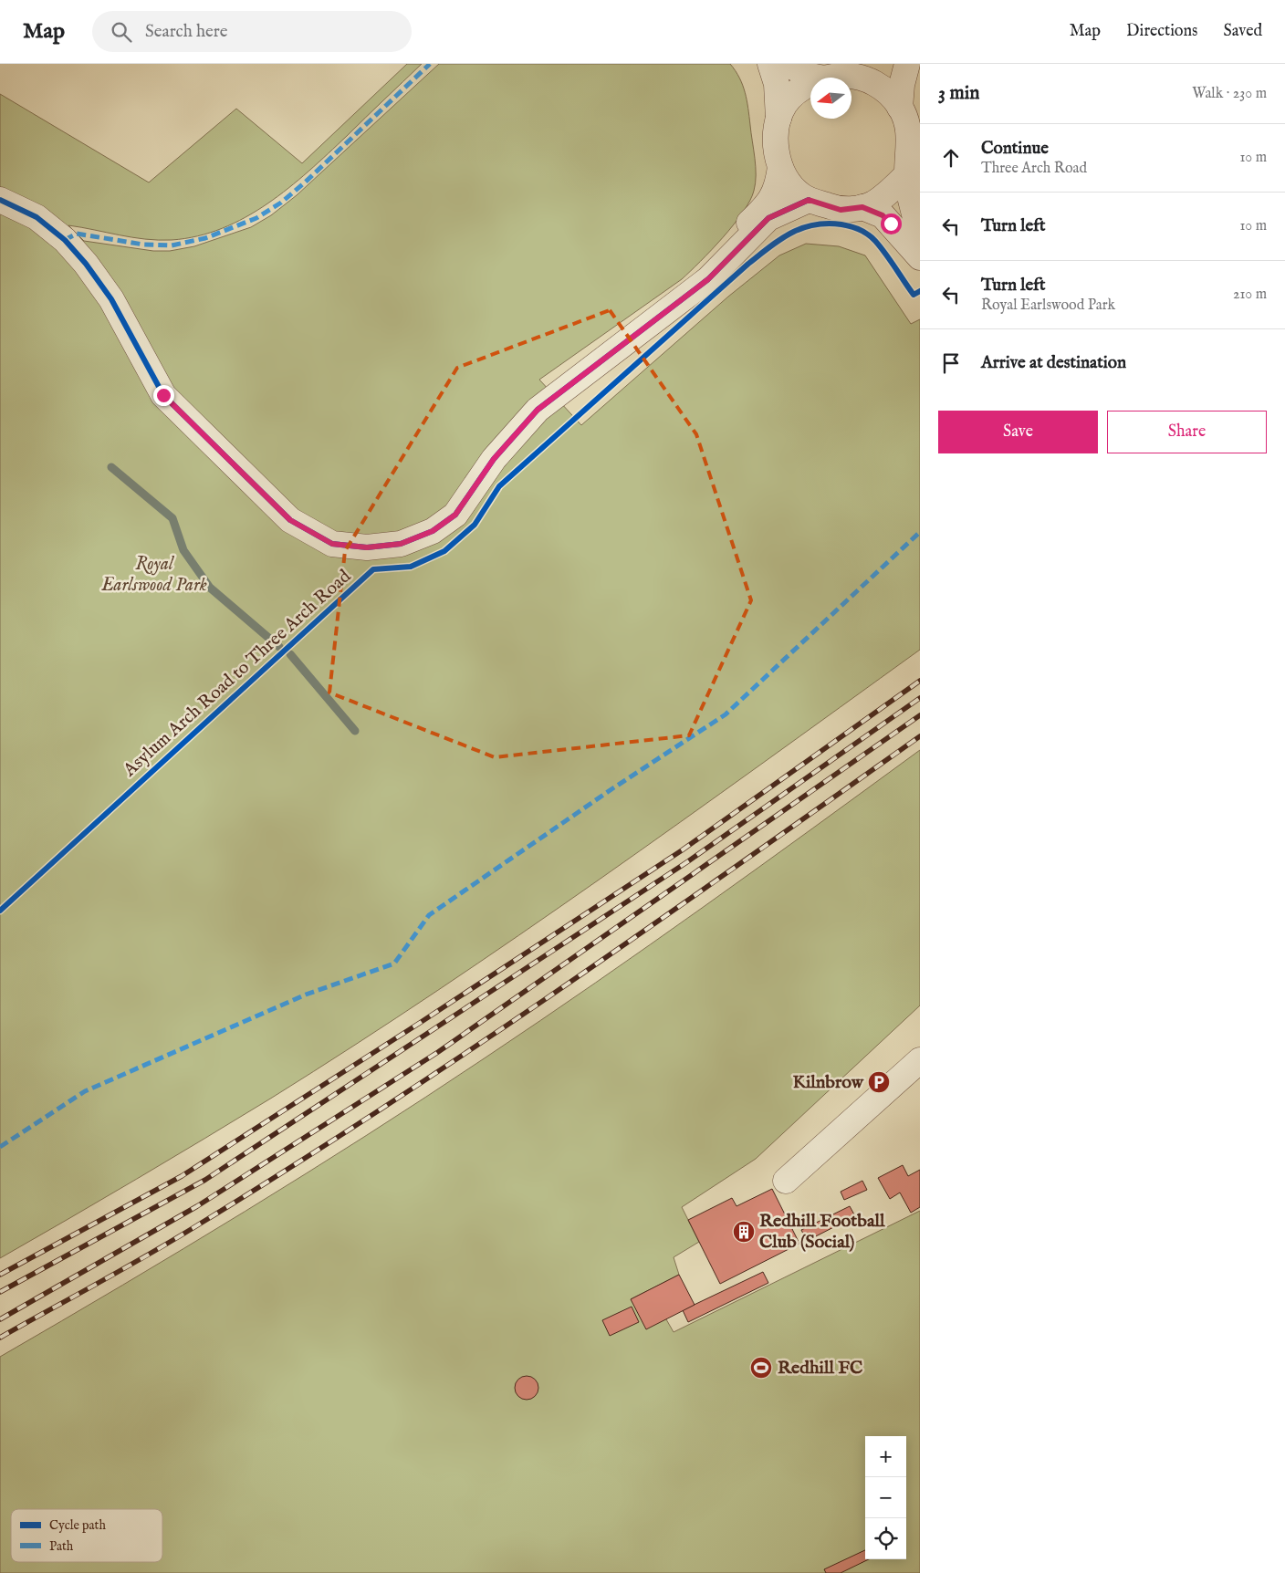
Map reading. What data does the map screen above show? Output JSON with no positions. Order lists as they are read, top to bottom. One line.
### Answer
{"streets":{"cycle path":["Asylum Arch Road to Three Arch Road"]},"parks":["Royal Earlswood Park"],"places":{"parking":["Kilnbrow"],"building":["Redhill Football Club (Social)"],"sports":["Redhill FC"]},"legend":["Cycle path","Path"],"north":"left","page":{"header":"Map","search":"Search here","nav":["Map","Directions","Saved"],"heading":["3 min","Walk · 230 m"],"list":[["Continue","Three Arch Road","10 m"],["Turn left","10 m"],["Turn left","Royal Earlswood Park","210 m"],"Arrive at destination"],"buttons":["Save","Share"],"map_buttons":["+","−"]}}
